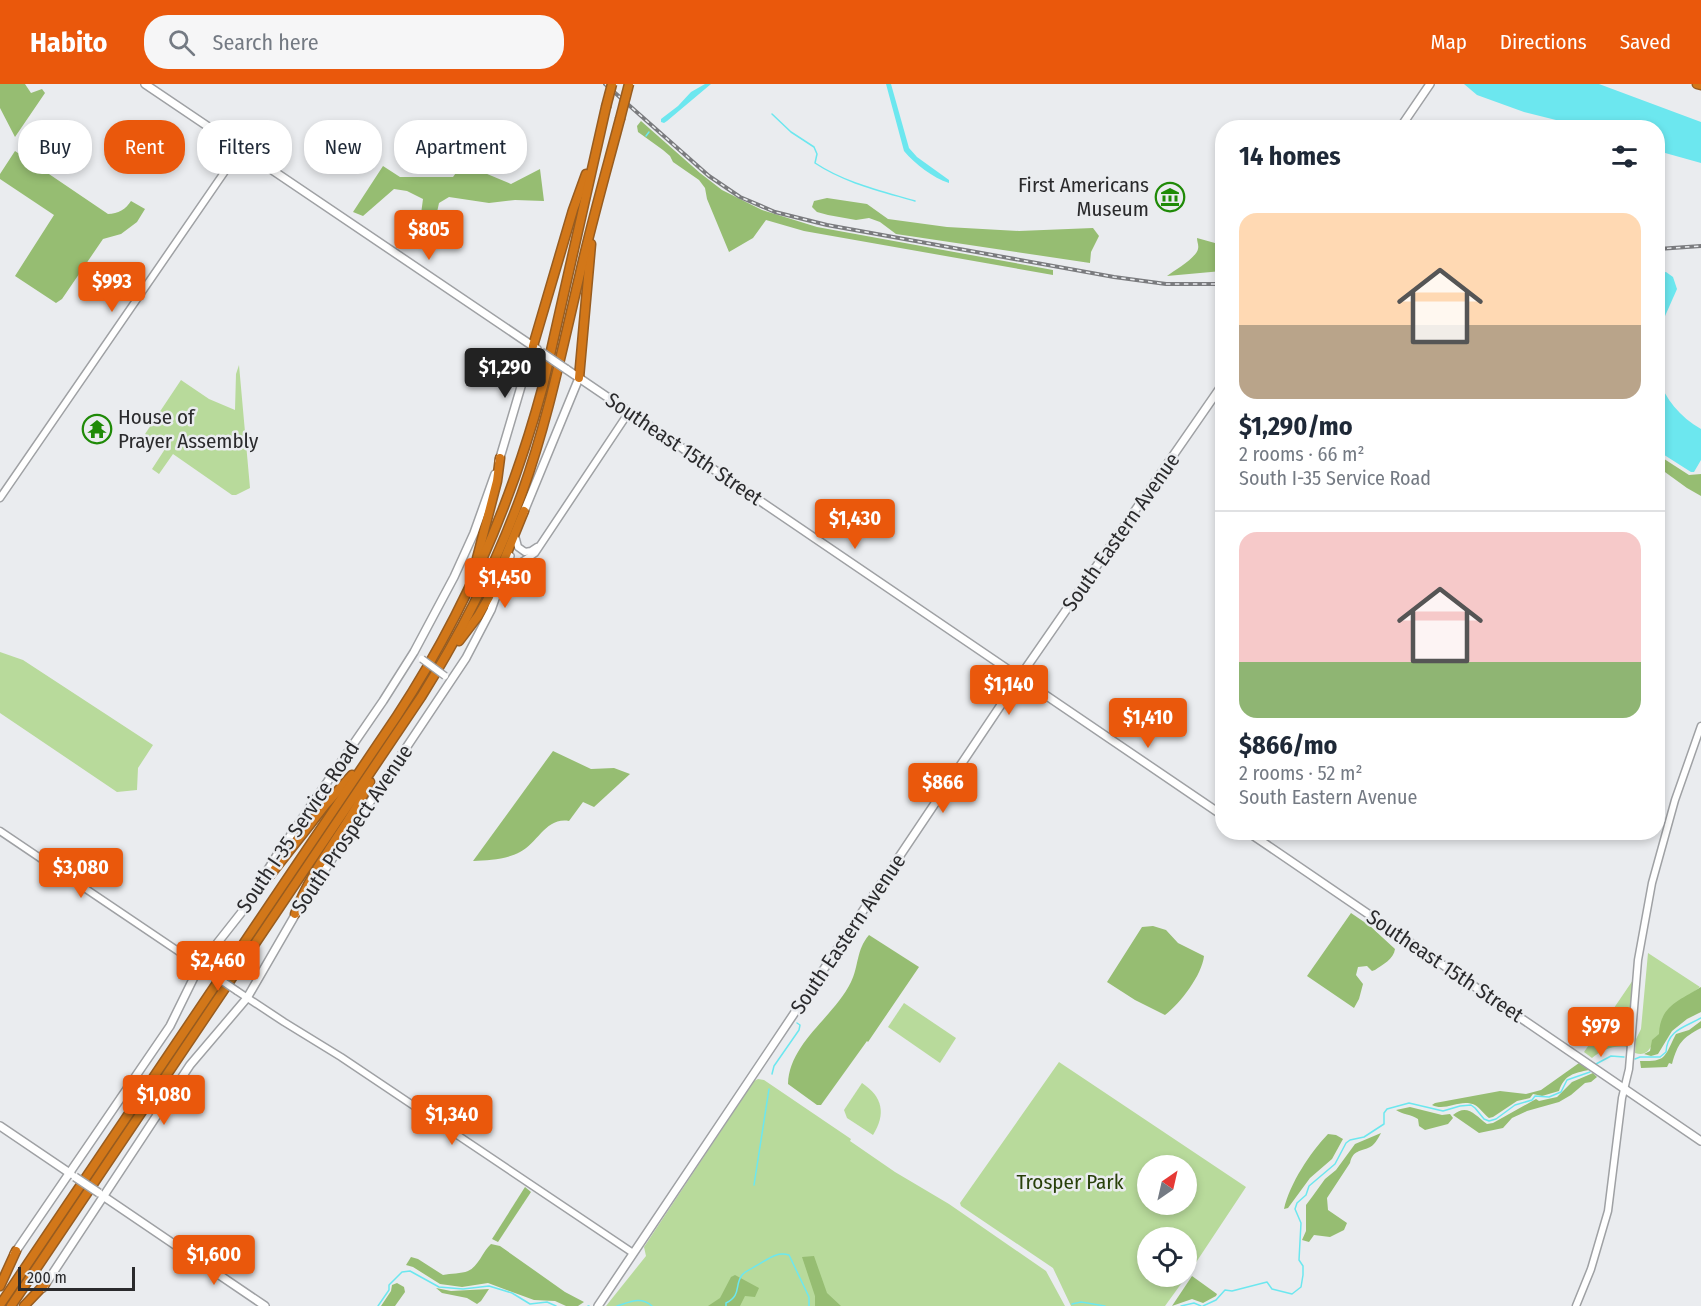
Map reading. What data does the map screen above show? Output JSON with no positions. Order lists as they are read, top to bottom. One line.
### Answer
{"streets":{"main road":["Southeast 15th Street","South Eastern Avenue","South I-35 Service Road","South Prospect Avenue"]},"crossings":[["Southeast 15th Street","South Eastern Avenue"],["Southeast 15th Street","South I-35 Service Road"],["Southeast 15th Street","South Prospect Avenue"]],"parks":["Trosper Park"],"places":{"museum":["First Americans Museum"],"temple":["House of Prayer Assembly"]},"scale_bar":"200 m","north":"top right","page":{"header":"Habito","search":"Search here","nav":["Map","Directions","Saved"],"chip":["Buy","Rent","Filters","New","Apartment"],"heading":"14 homes","list":[{"name":"$1,290/mo","note":"2 rooms · 66 m² · South I-35 Service Road"},{"name":"$866/mo","note":"2 rooms · 52 m² · South Eastern Avenue"}],"price":["$805","$993","$1,290","$1,430","$1,450","$1,140","$1,410","$866","$3,080","$2,460","$979","$1,080","$1,340","$1,600"],"scale":"200 m"}}
